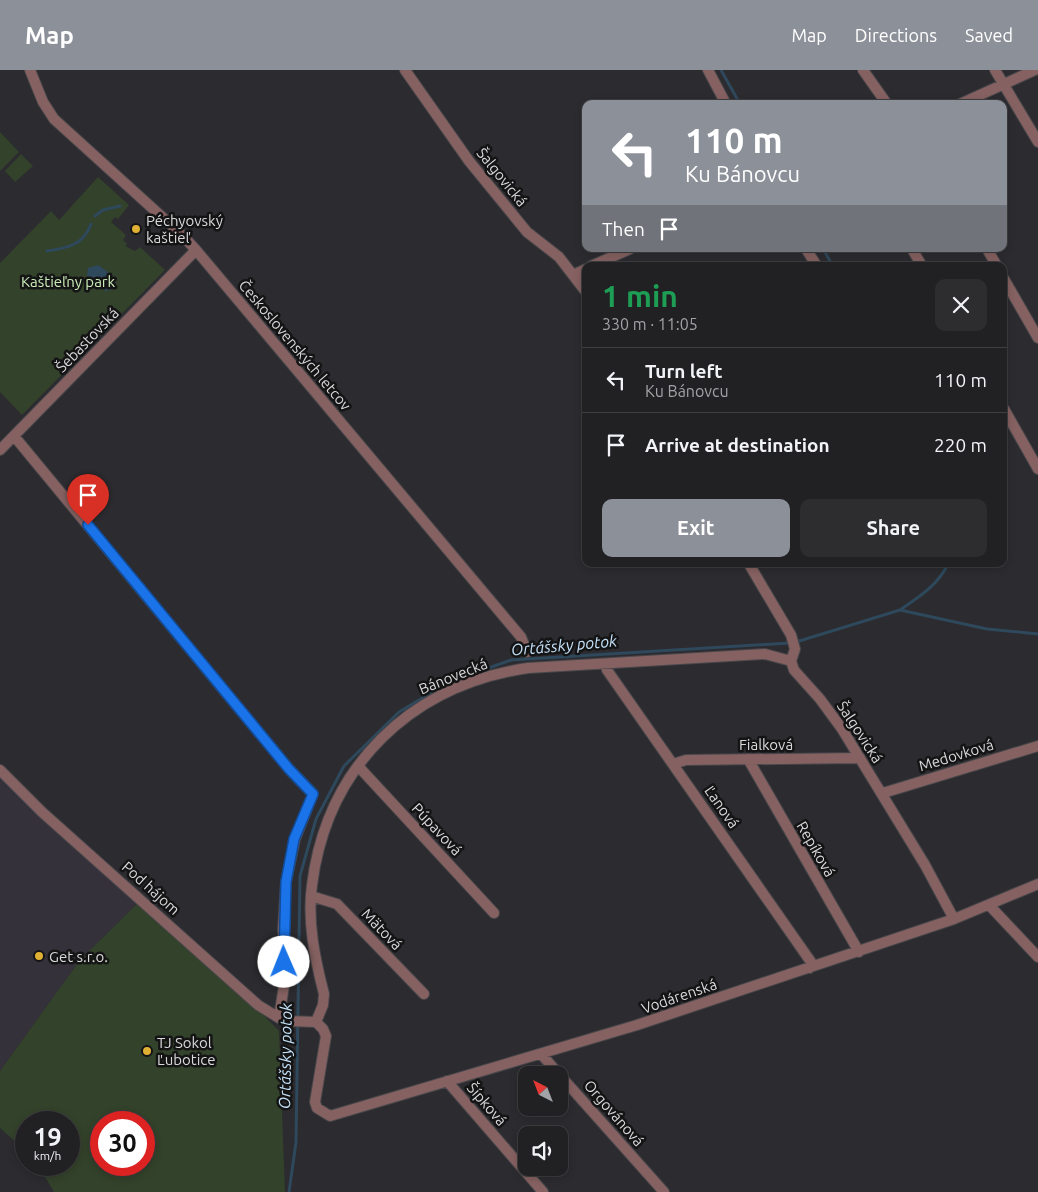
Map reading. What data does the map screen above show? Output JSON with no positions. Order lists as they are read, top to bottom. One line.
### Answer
{"streets":{"street":["Šalgovická","Šebastovská","Československých letcov","Bánovecká","Fialková","Medovková","Ľanová","Púpavová","Repíková","Pod hájom","Mätová","Vodárenská","Šípková","Orgovánová"]},"crossings":[["Šalgovická","Bánovecká"],["Šalgovická","Fialková"],["Šalgovická","Medovková"],["Šalgovická","Vodárenská"],["Šebastovská","Československých letcov"],["Bánovecká","Ľanová"],["Bánovecká","Púpavová"],["Bánovecká","Mätová"],["Bánovecká","Vodárenská"],["Fialková","Ľanová"],["Fialková","Repíková"],["Ľanová","Vodárenská"],["Repíková","Vodárenská"],["Vodárenská","Šípková"],["Vodárenská","Orgovánová"]],"water":["Ortášsky potok"],"parks":["Kaštieľny park"],"places":["Péchyovský kaštieľ","Get s.r.o.","TJ Sokol Ľubotice"],"north":"top left","page":{"header":"Map","nav":["Map","Directions","Saved"],"turn":["110 m","Ku Bánovcu"],"then":"Then","heading":["1 min","330 m · 11:05"],"list":[{"name":"Turn left","note":"Ku Bánovcu","value":"110 m"},{"name":"Arrive at destination","value":"220 m"}],"buttons":["Exit","Share"],"speed":"19 km/h","limit":"30"}}
